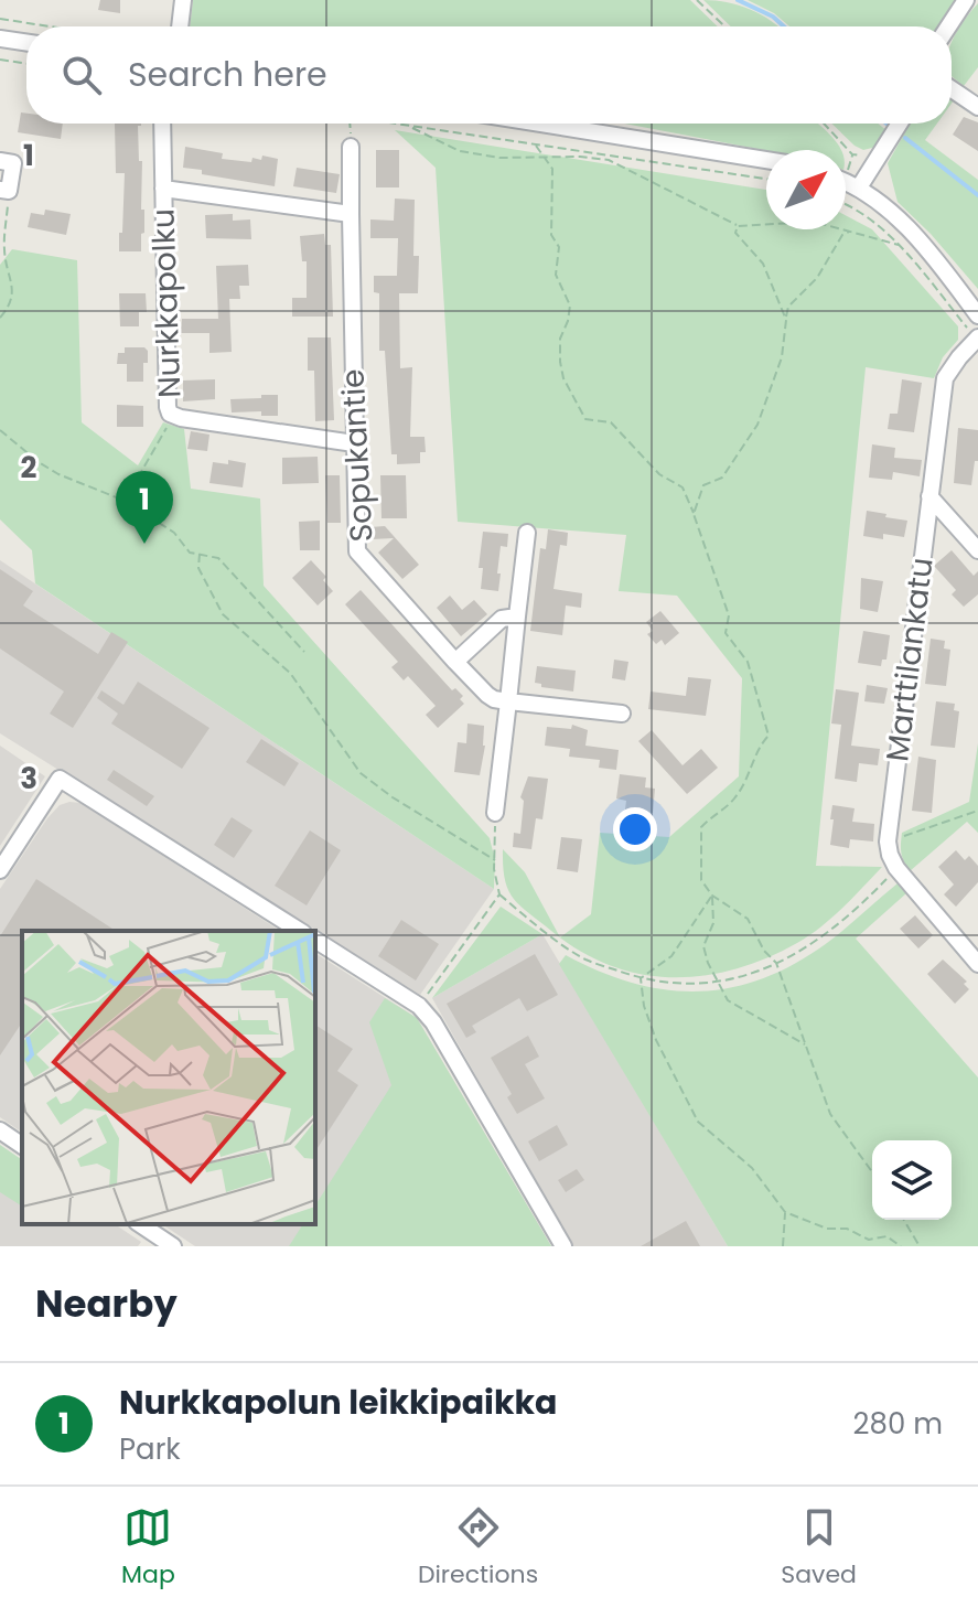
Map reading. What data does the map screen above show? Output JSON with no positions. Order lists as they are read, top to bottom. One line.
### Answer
{"streets":{"street":["Nurkkapolku","Sopukantie","Marttilankatu"]},"crossings":[["Nurkkapolku","Sopukantie"]],"north":"top right","page":{"search":"Search here","pins":"1","heading":"Nearby","list":[{"mark":"1","name":"Nurkkapolun leikkipaikka","note":"Park","value":"280 m"}],"nav":["Map","Directions","Saved"]},"grid":{"rows":["1","2","3"]}}
